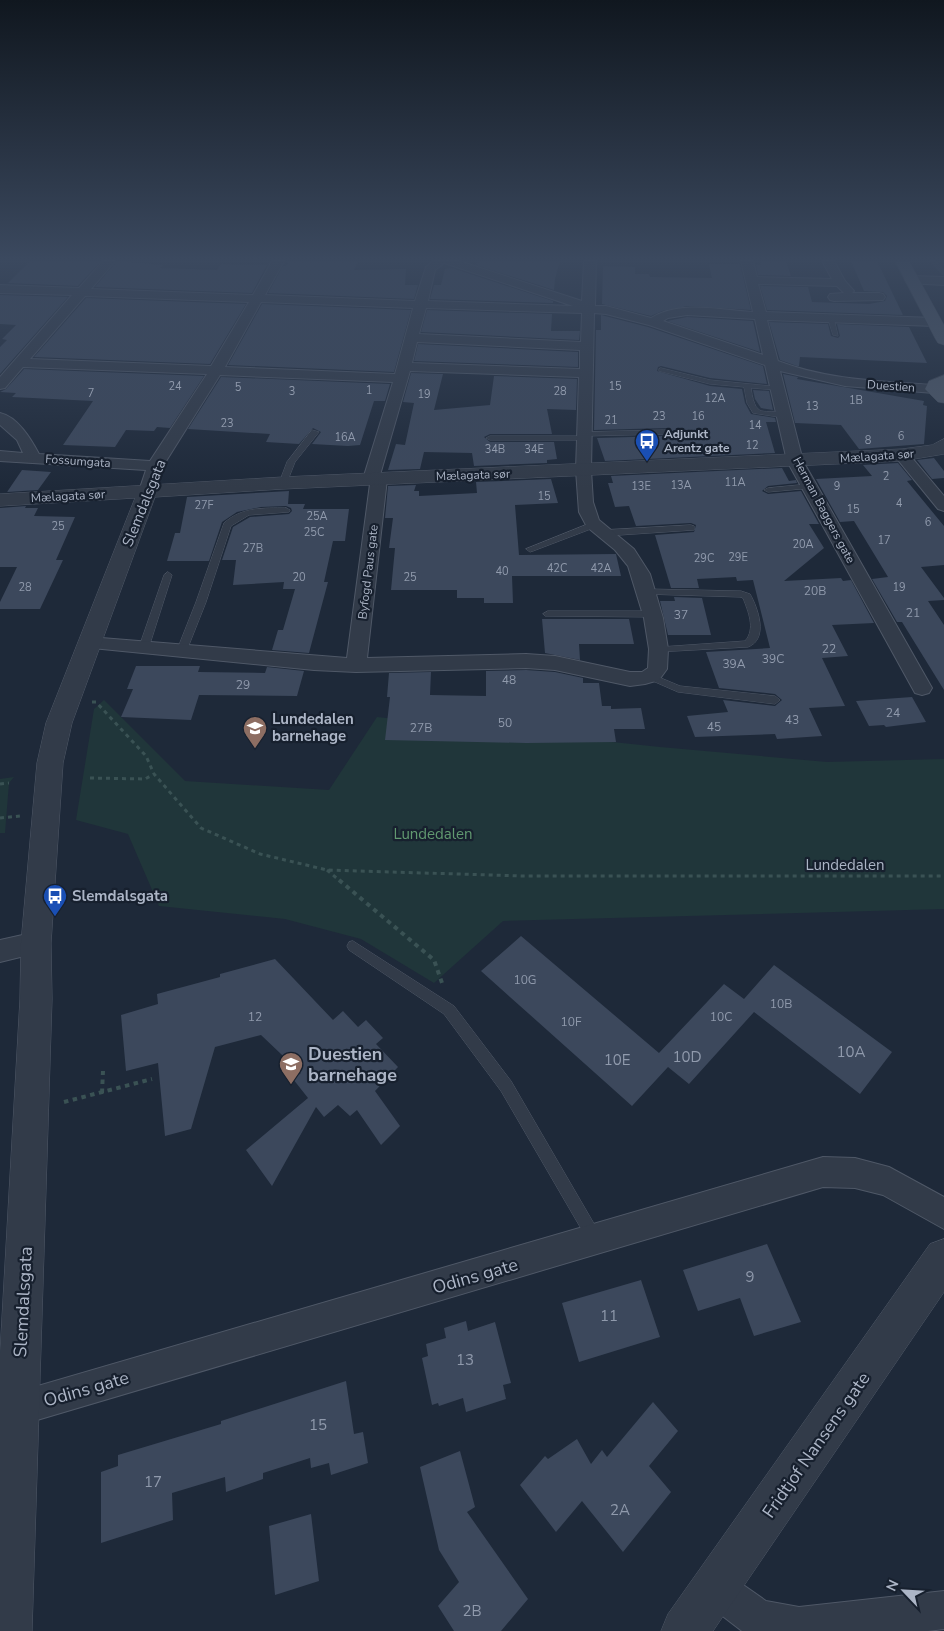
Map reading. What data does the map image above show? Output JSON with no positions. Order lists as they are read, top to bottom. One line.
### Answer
{"streets":{"street":["Duestien","Mælagata sør","Fossumgata","Slemdalsgata","Herman Baggers gate","Byfogd Paus gate","Odins gate","Fridtjof Nansens gate"],"path":["Lundedalen"]},"crossings":[["Duestien","Herman Baggers gate"],["Mælagata sør","Fossumgata"],["Mælagata sør","Slemdalsgata"],["Mælagata sør","Herman Baggers gate"],["Mælagata sør","Byfogd Paus gate"],["Fossumgata","Slemdalsgata"],["Slemdalsgata","Odins gate"]],"parks":["Lundedalen"],"places":{"bus stop":["Adjunkt Arentz gate","Slemdalsgata"],"school or university":["Lundedalen barnehage","Duestien barnehage"]},"house_numbers":["24","15","5","1","3","28","7","19","12A","1B","13","23","16","21","23","14","6","16A","8","12","34B","34E","2","11A","13A","13E","9","15","4","27F","15","25A","6","25","25C","17","20A","27B","29E","29C","42C","42A","40","20","25","28","19","20B","21","37","22","39C","39A","48","29","24","43","50","45","27B","10G","10B","12","10C","10F","10A","10D","10E","9","11","13","15","17","2A","2B"],"north":"top left"}
